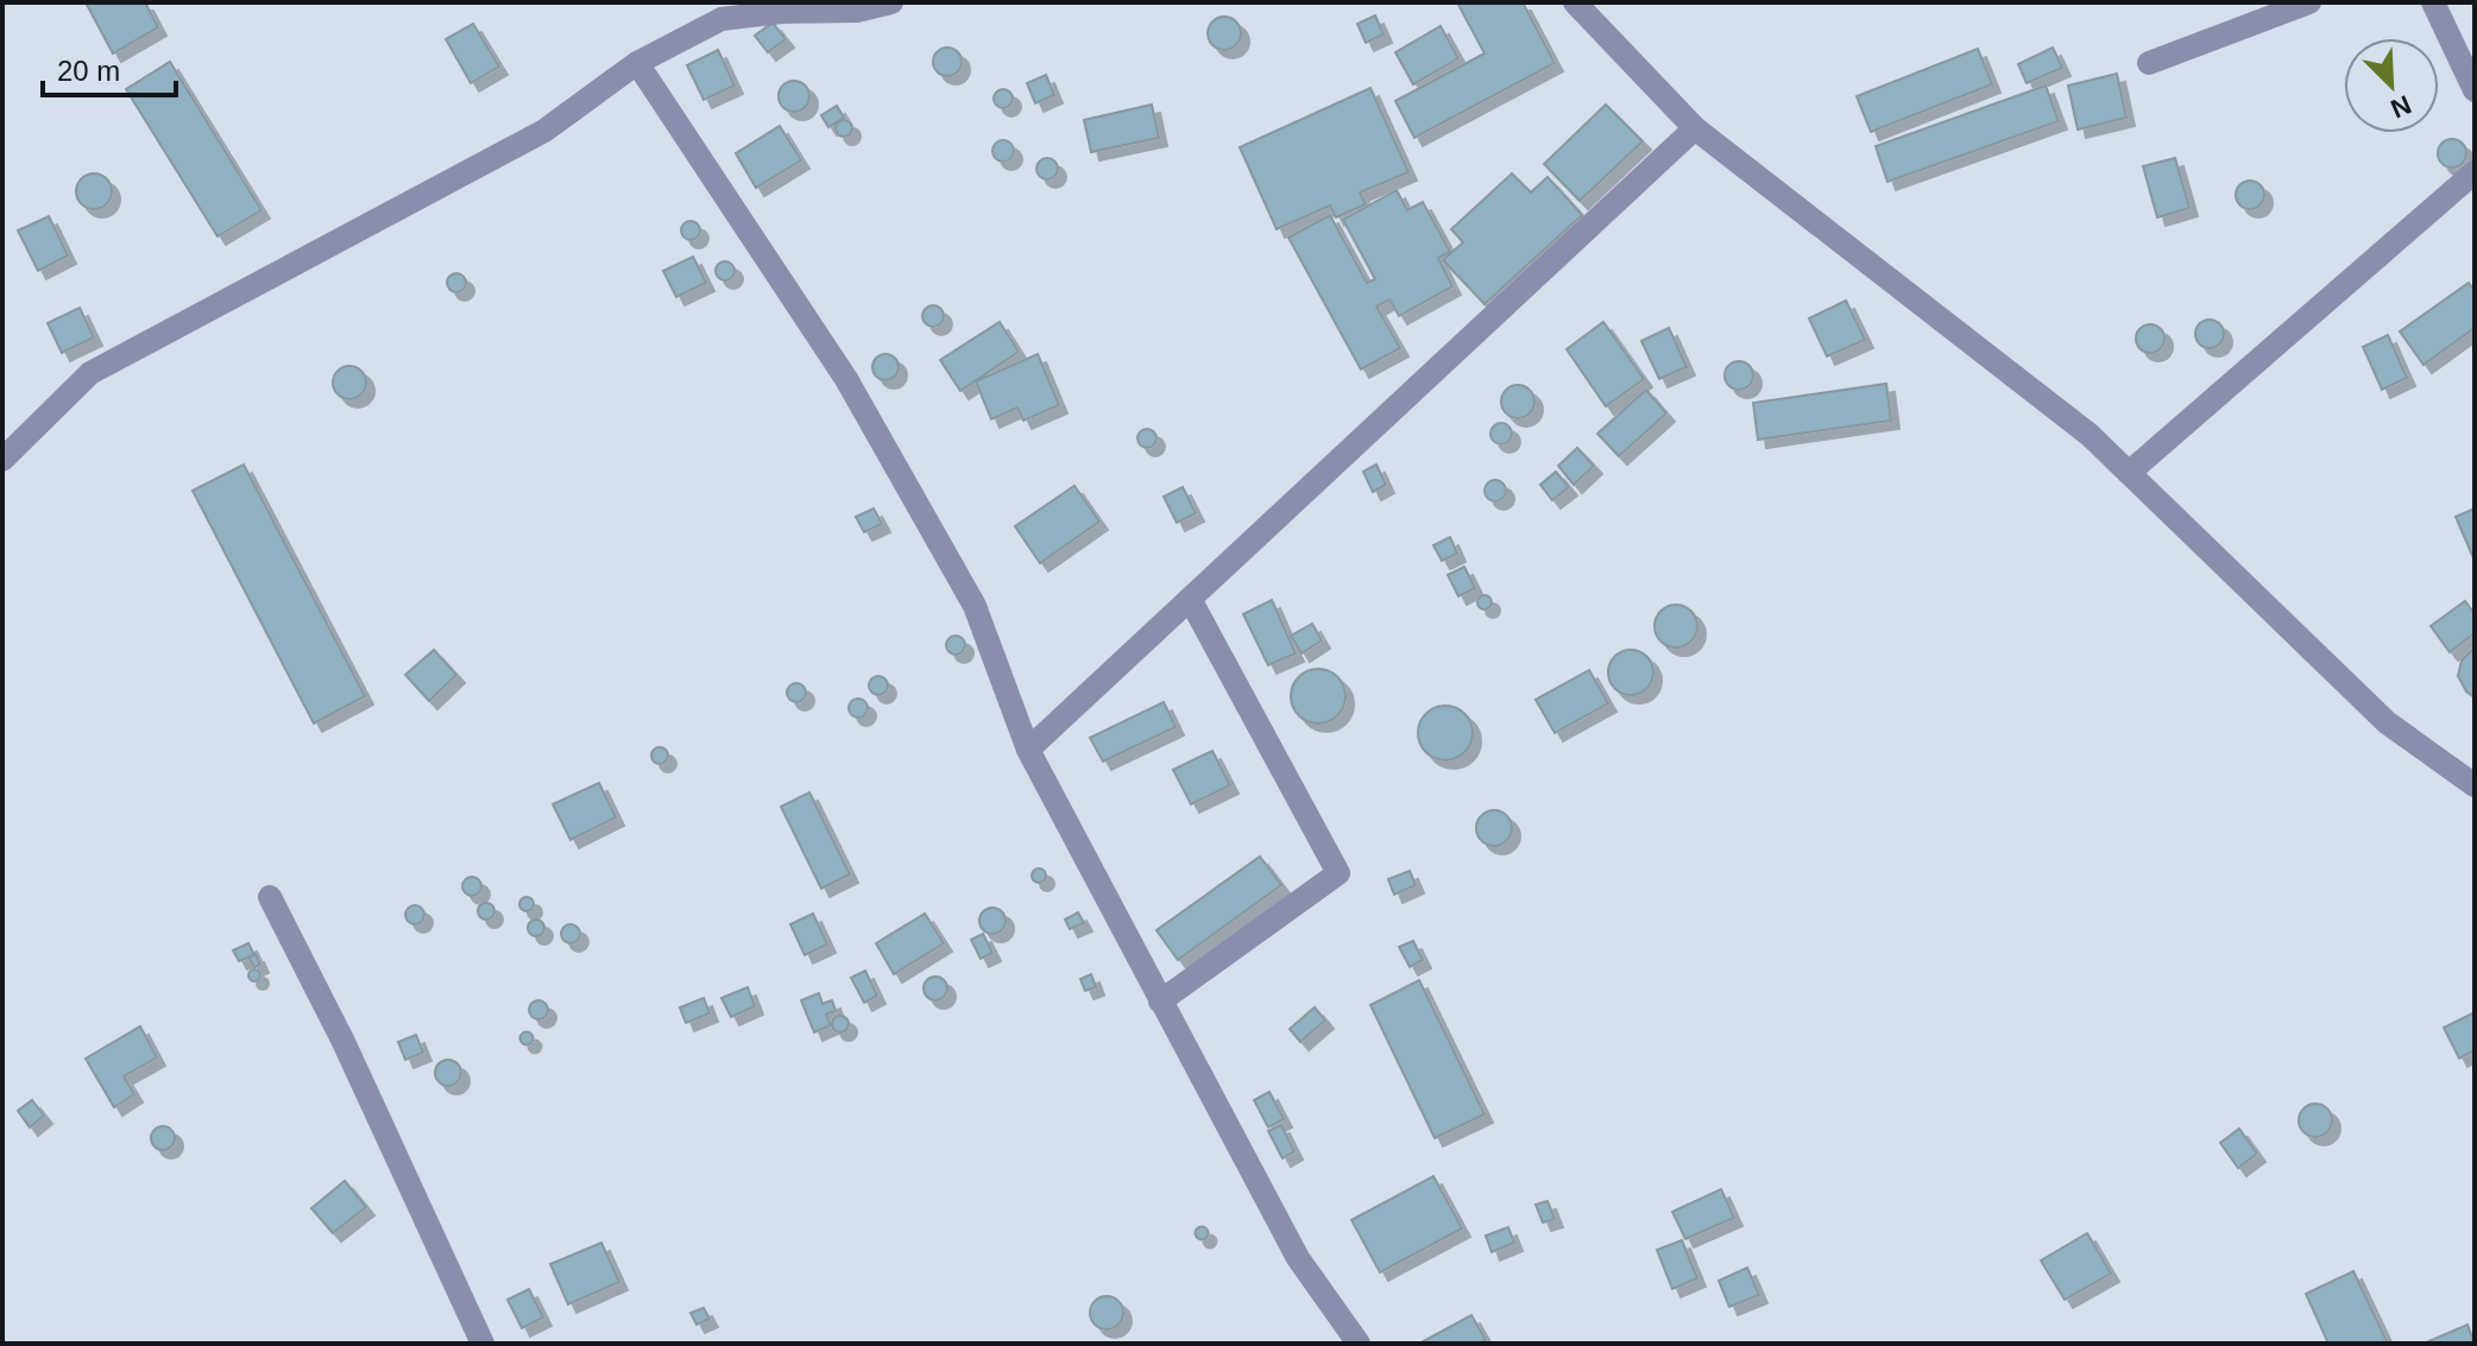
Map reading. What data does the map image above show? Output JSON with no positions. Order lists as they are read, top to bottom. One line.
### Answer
{"scale_bar":"20 m","north":"bottom right"}
